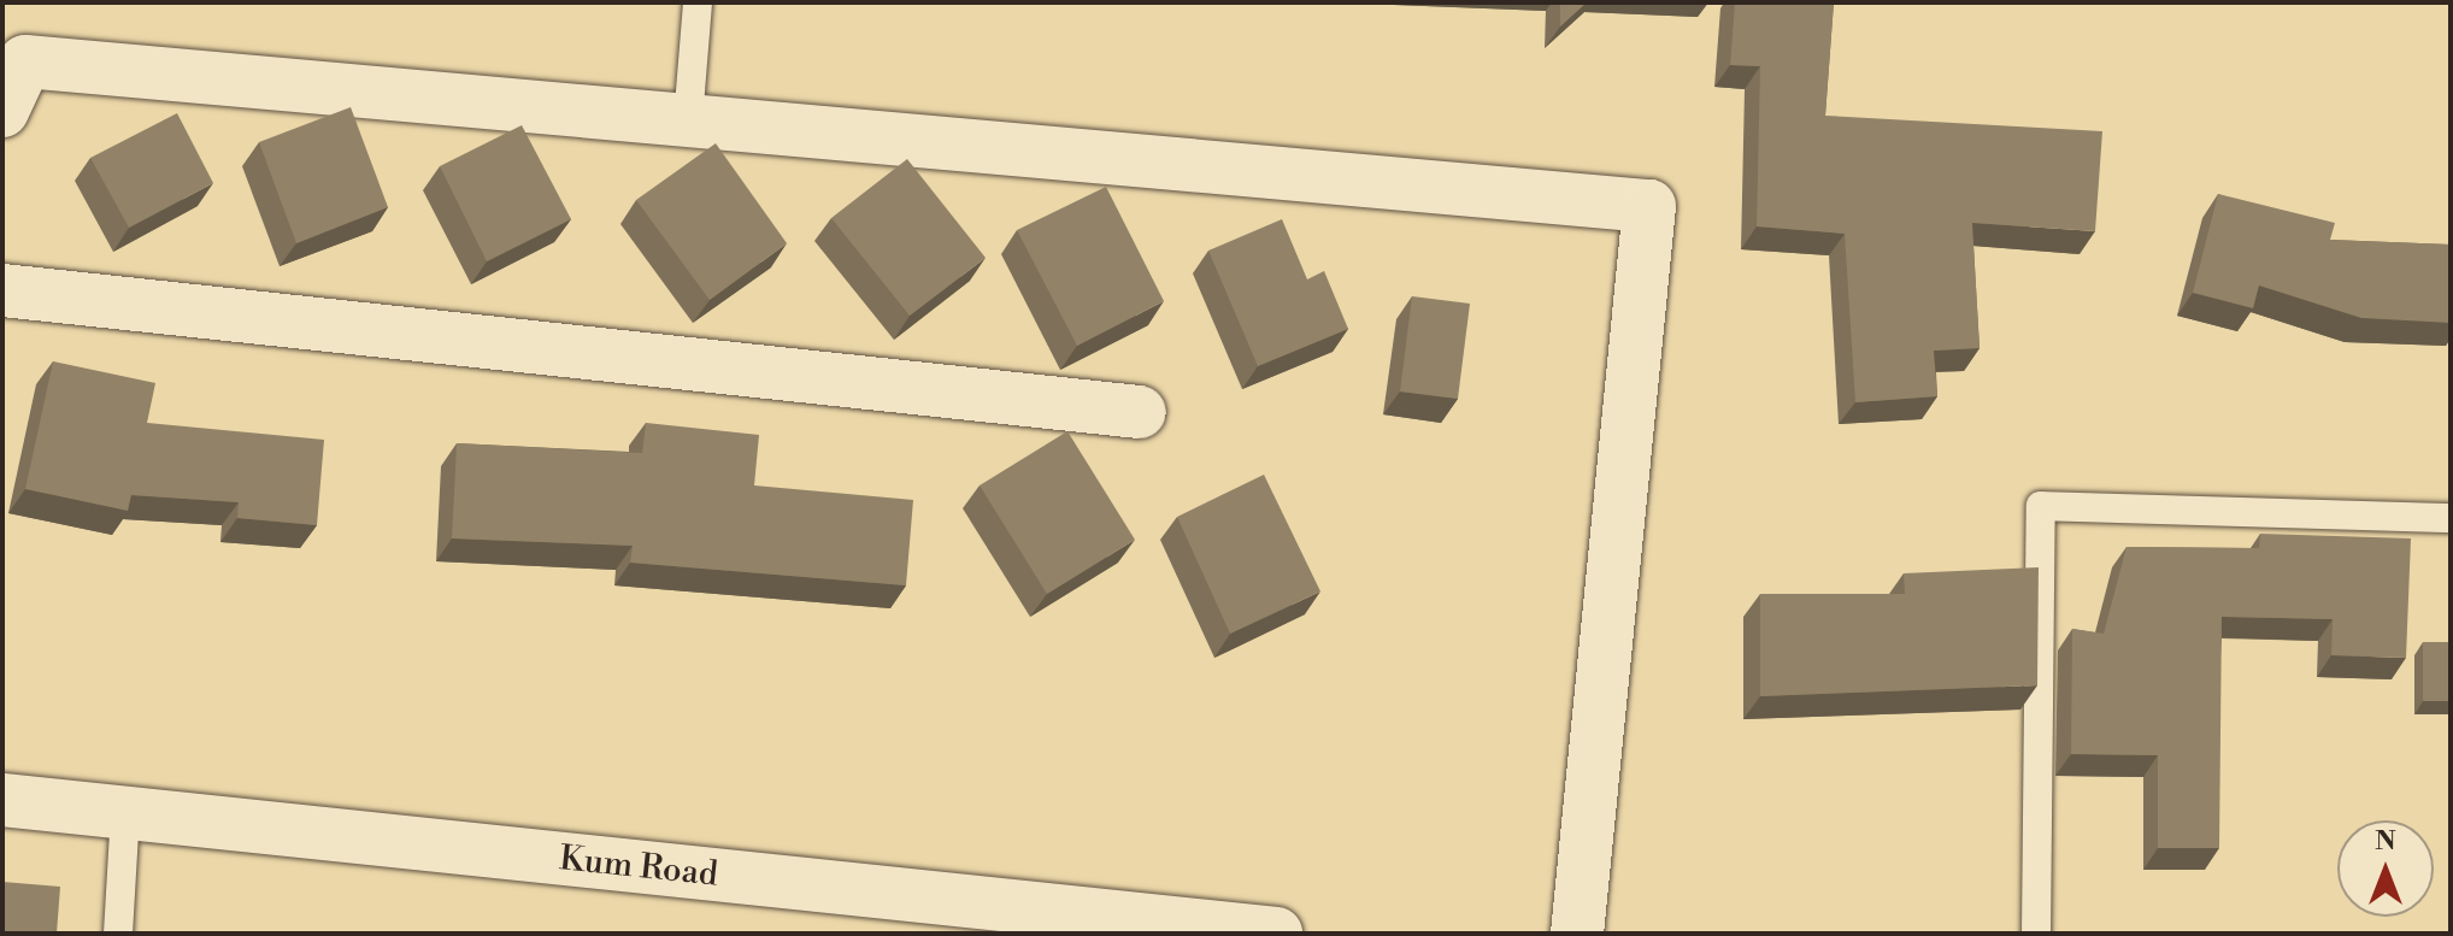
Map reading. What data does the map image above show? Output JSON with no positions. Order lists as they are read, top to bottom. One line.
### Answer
{"streets":{"street":["Kum Road"]},"north":"top"}
